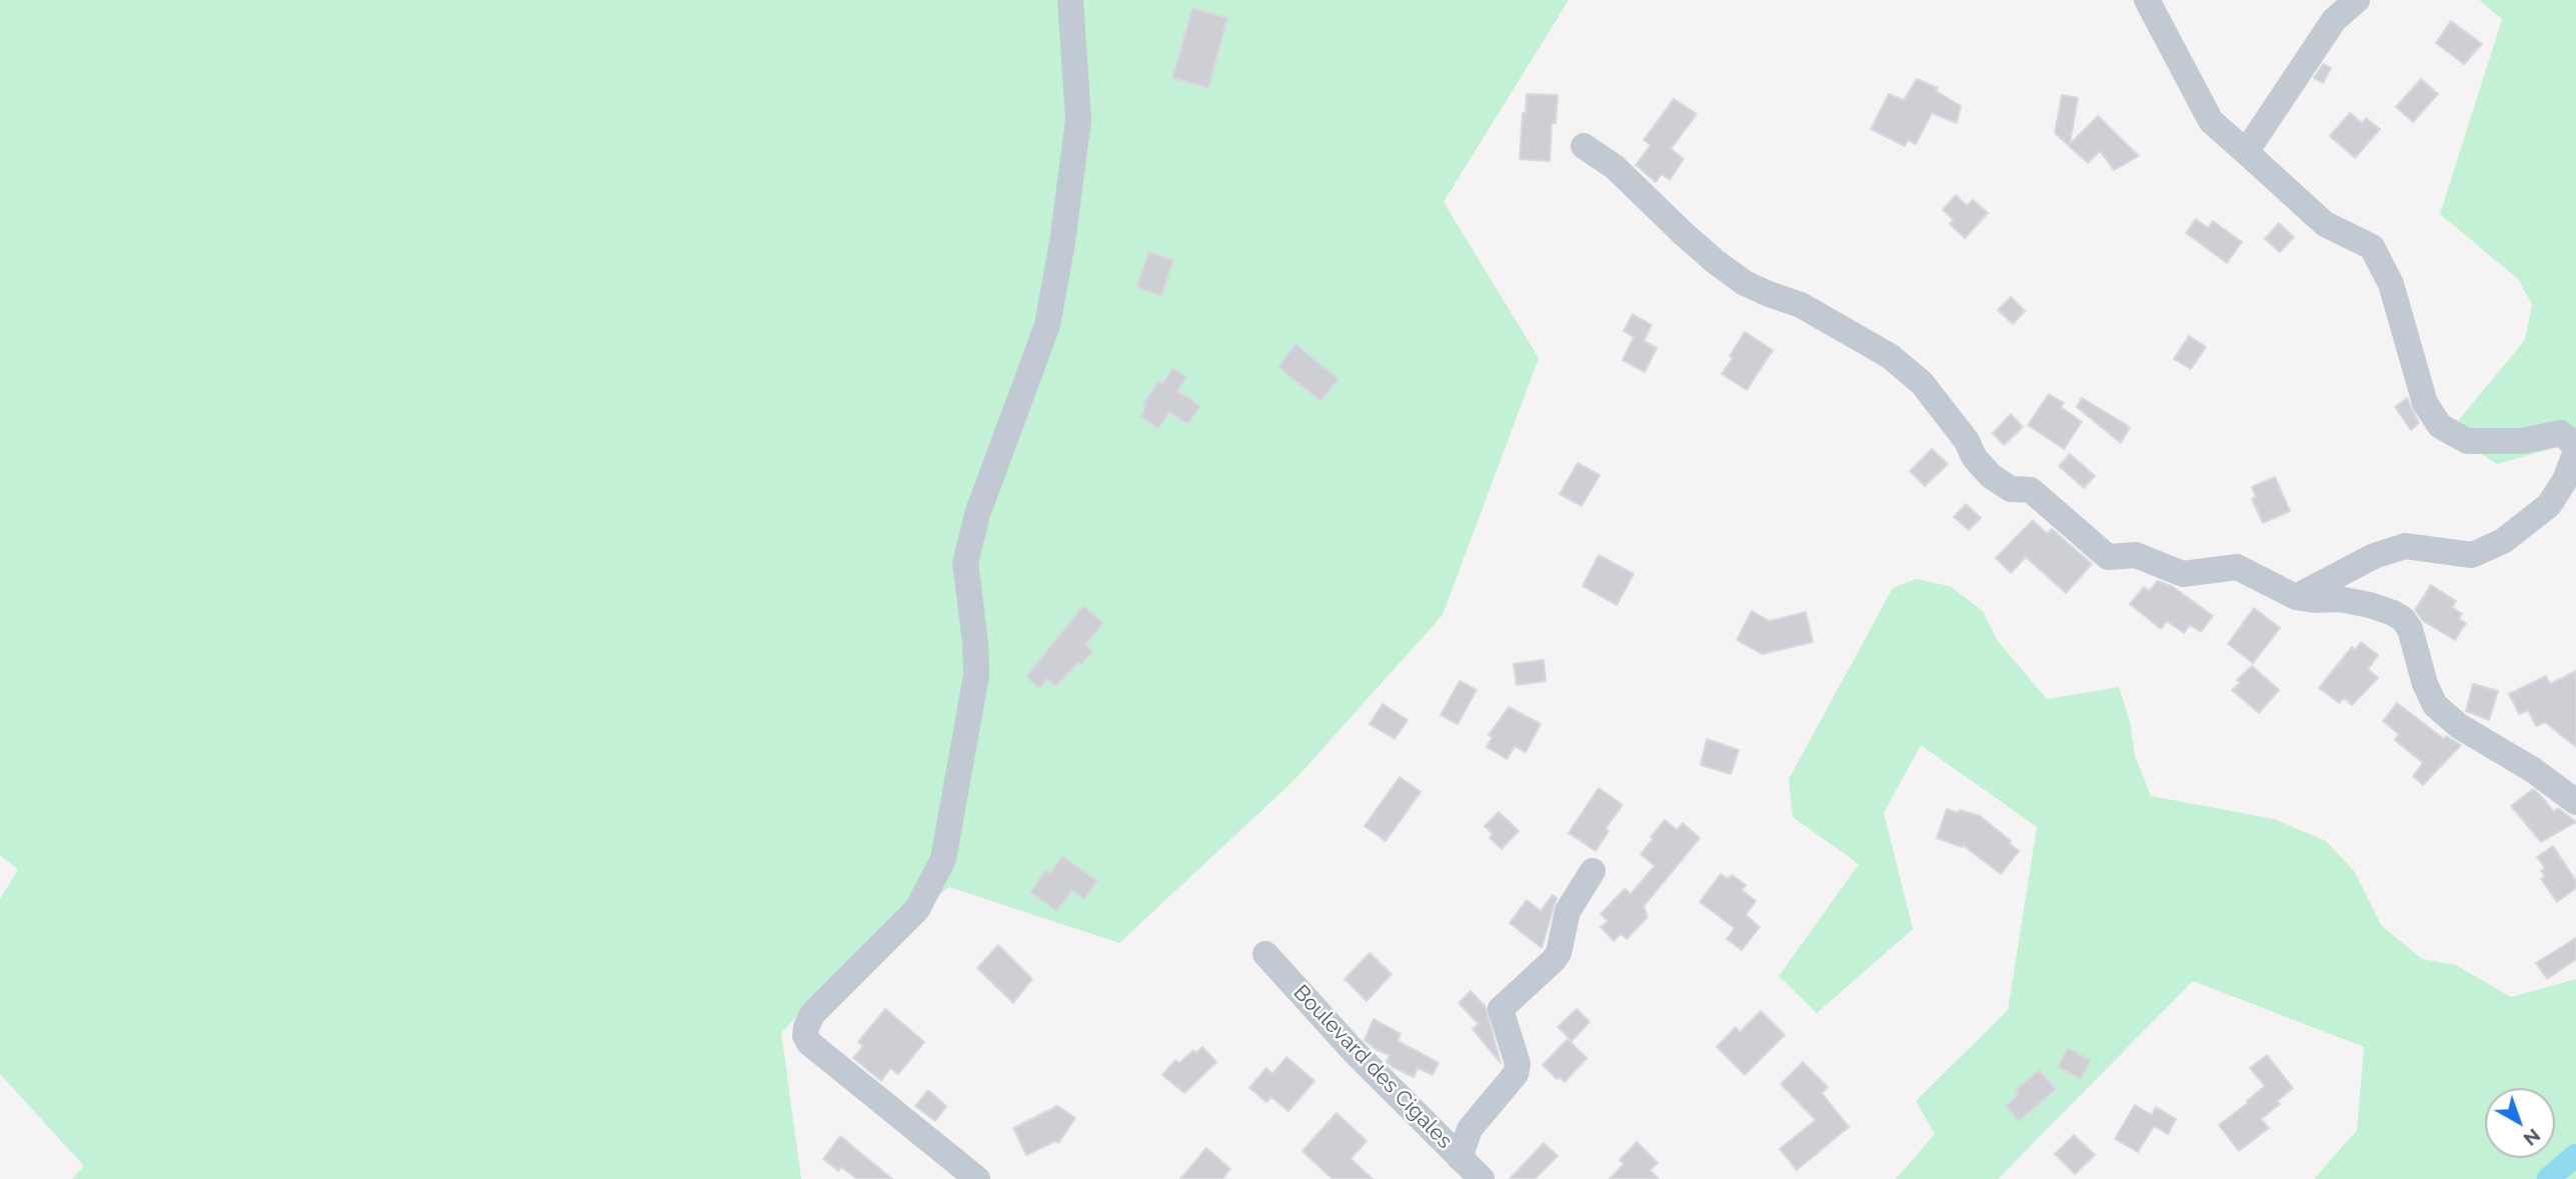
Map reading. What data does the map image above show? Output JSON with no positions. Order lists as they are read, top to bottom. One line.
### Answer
{"streets":{"street":["Boulevard des Cigales"]},"north":"bottom right"}
